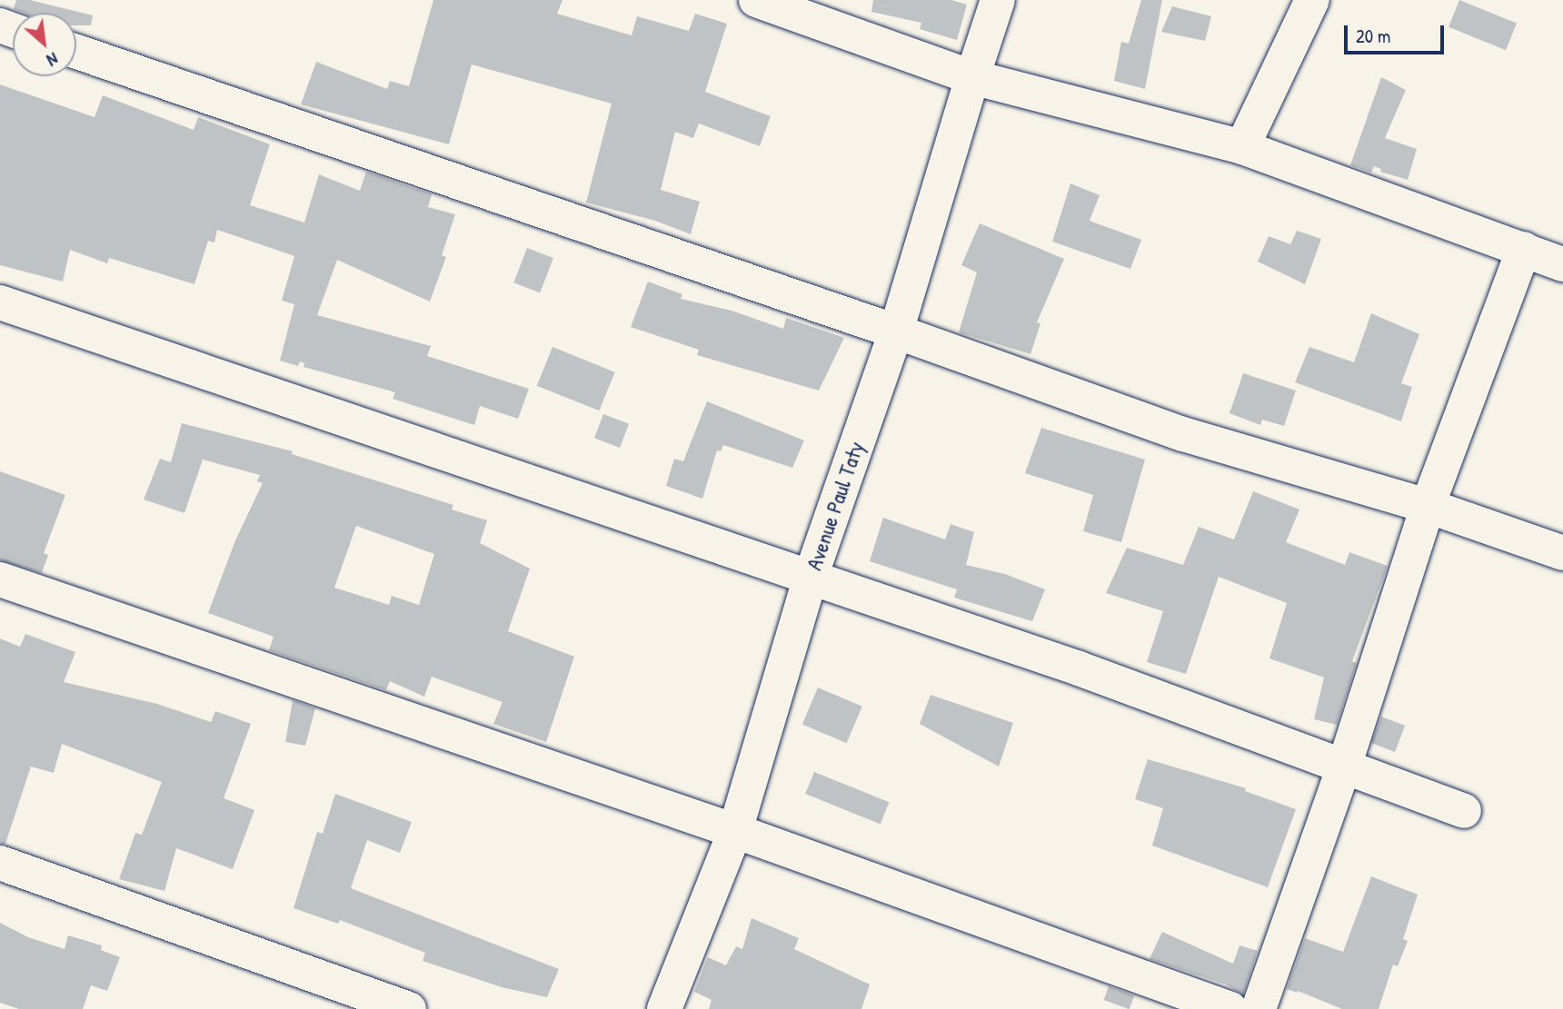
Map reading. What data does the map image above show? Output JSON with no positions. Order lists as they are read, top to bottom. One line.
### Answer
{"streets":{"street":["Avenue Paul Taty"]},"scale_bar":"20 m","north":"bottom right"}
